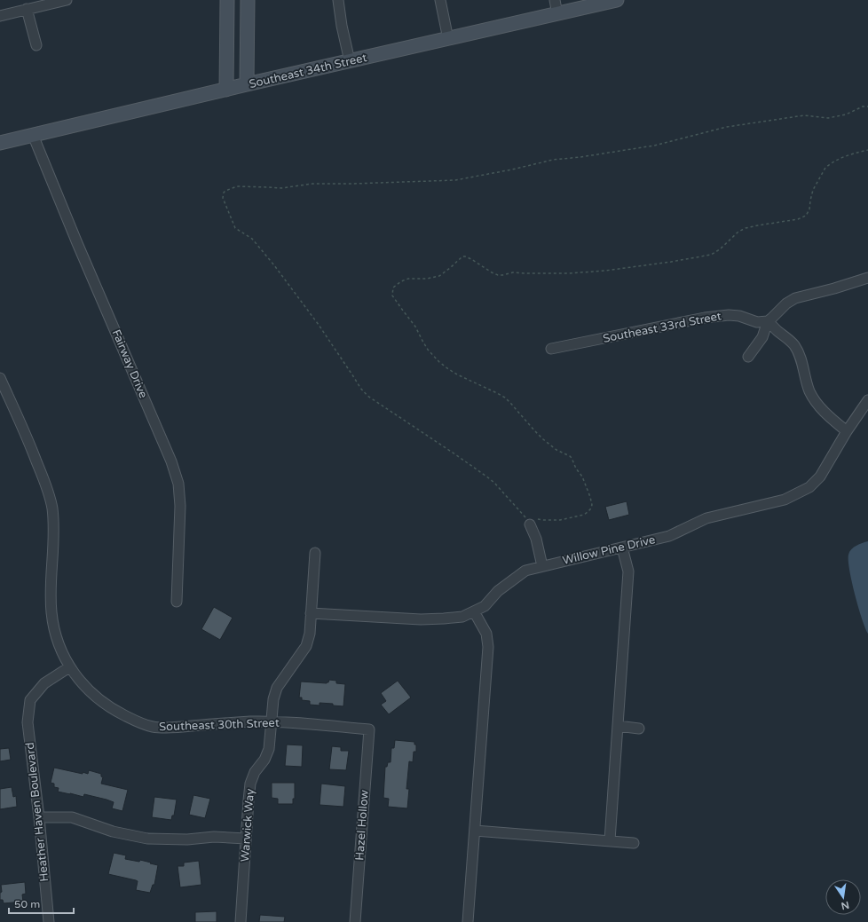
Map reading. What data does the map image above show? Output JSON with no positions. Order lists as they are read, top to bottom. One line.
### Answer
{"streets":{"street":["Southeast 34th Street","Southeast 33rd Street","Fairway Drive","Willow Pine Drive","Southeast 30th Street","Heather Haven Boulevard","Warwick Way","Hazel Hollow"]},"crossings":[["Southeast 34th Street","Fairway Drive"],["Willow Pine Drive","Warwick Way"],["Southeast 30th Street","Heather Haven Boulevard"],["Southeast 30th Street","Warwick Way"],["Southeast 30th Street","Hazel Hollow"]],"scale_bar":"50 m","north":"bottom"}
